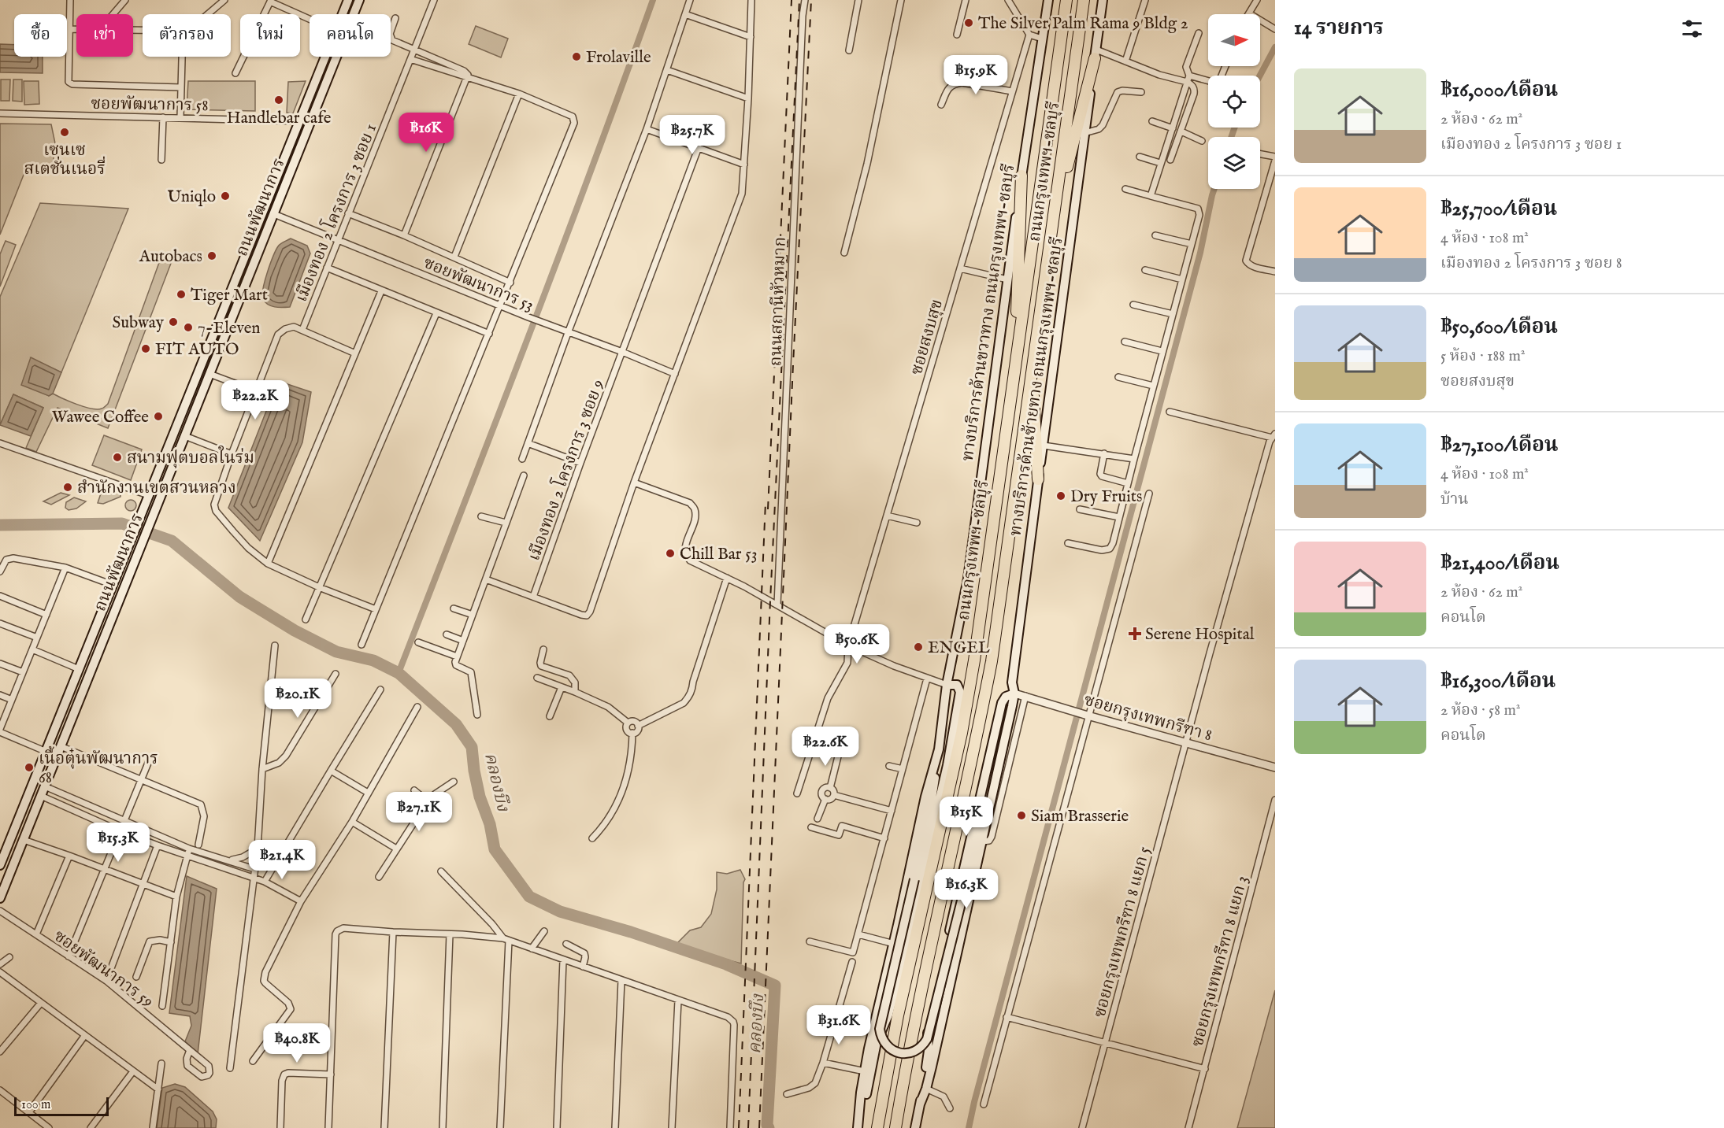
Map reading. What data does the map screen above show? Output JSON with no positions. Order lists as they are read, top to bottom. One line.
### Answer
{"streets":{"highway":["ถนนกรุงเทพฯ-ชลบุรี"],"main road":["ถนนพัฒนาการ","ทางบริการด้านขวาทาง ถนนกรุงเทพฯ-ชลบุรี","ทางบริการด้านซ้ายทาง ถนนกรุงเทพฯ-ชลบุรี"],"street":["ซอยพัฒนาการ 58","เมืองทอง 2 โครงการ 3 ซอย 1","ซอยพัฒนาการ 53","ถนนสถานีหัวหมาก","ซอยสงบสุข","เมืองทอง 2 โครงการ 3 ซอย 9","ซอยกรุงเทพกรีฑา 8","ซอยกรุงเทพกรีฑา 8 แยก 5","ซอยกรุงเทพกรีฑา 8 แยก 3","ซอยพัฒนาการ 59"]},"crossings":[["ซอยพัฒนาการ 58","ถนนพัฒนาการ"],["ถนนพัฒนาการ","ซอยพัฒนาการ 53"],["เมืองทอง 2 โครงการ 3 ซอย 1","ซอยพัฒนาการ 53"],["ซอยพัฒนาการ 53","เมืองทอง 2 โครงการ 3 ซอย 9"],["ทางบริการด้านซ้ายทาง ถนนกรุงเทพฯ-ชลบุรี","ซอยกรุงเทพกรีฑา 8"],["ซอยกรุงเทพกรีฑา 8","ซอยกรุงเทพกรีฑา 8 แยก 5"]],"water":["คลองบึง"],"places":{"other":["The Silver Palm Rama 9 Bldg 2","Frolaville","Handlebar cafe","เซนเซ สเตชั่นเนอรี่","Uniqlo","Autobacs","Tiger Mart","Subway","7-Eleven","FIT AUTO","Wawee Coffee","สนามฟุตบอลในร่ม","สำนักงานเขตสวนหลวง","Dry Fruits","Chill Bar 53","ENGEL","เนื้อตุ๋นพัฒนาการ 68","Siam Brasserie"],"health":["Serene Hospital"]},"scale_bar":"100 m","north":"right","page":{"heading":"14 รายการ","chip":["ซื้อ","เช่า","ตัวกรอง","ใหม่","คอนโด"],"price":["฿15.9K","฿16K","฿25.7K","฿22.2K","฿50.6K","฿20.1K","฿22.6K","฿27.1K","฿15K","฿15.3K","฿21.4K","฿16.3K","฿31.6K","฿40.8K"],"list":[{"name":"฿16,000/เดือน","note":"2 ห้อง · 62 m² · เมืองทอง 2 โครงการ 3 ซอย 1"},{"name":"฿25,700/เดือน","note":"4 ห้อง · 108 m² · เมืองทอง 2 โครงการ 3 ซอย 8"},{"name":"฿50,600/เดือน","note":"5 ห้อง · 188 m² · ซอยสงบสุข"},{"name":"฿27,100/เดือน","note":"4 ห้อง · 108 m² · บ้าน"},{"name":"฿21,400/เดือน","note":"2 ห้อง · 62 m² · คอนโด"},{"name":"฿16,300/เดือน","note":"2 ห้อง · 58 m² · คอนโด"}],"scale":"100 m"}}
